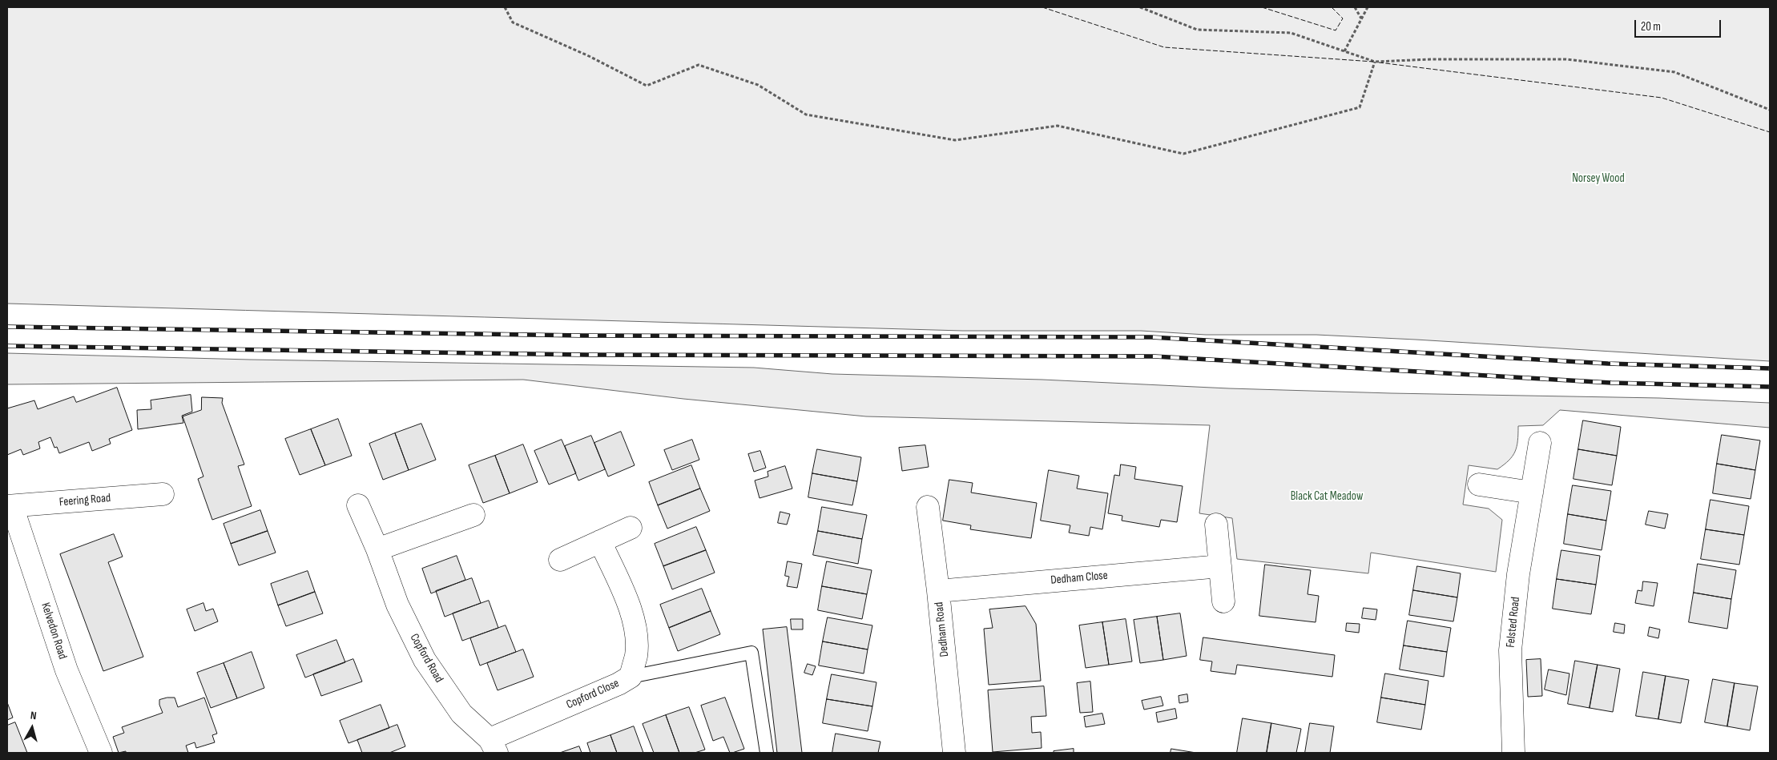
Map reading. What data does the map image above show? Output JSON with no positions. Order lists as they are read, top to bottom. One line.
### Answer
{"streets":{"street":["Feering Road","Dedham Close","Felsted Road","Dedham Road","Kelvedon Road","Copford Road","Copford Close"]},"crossings":[["Feering Road","Kelvedon Road"],["Dedham Close","Dedham Road"],["Copford Road","Copford Close"]],"parks":["Norsey Wood","Black Cat Meadow"],"scale_bar":"20 m","north":"top"}
